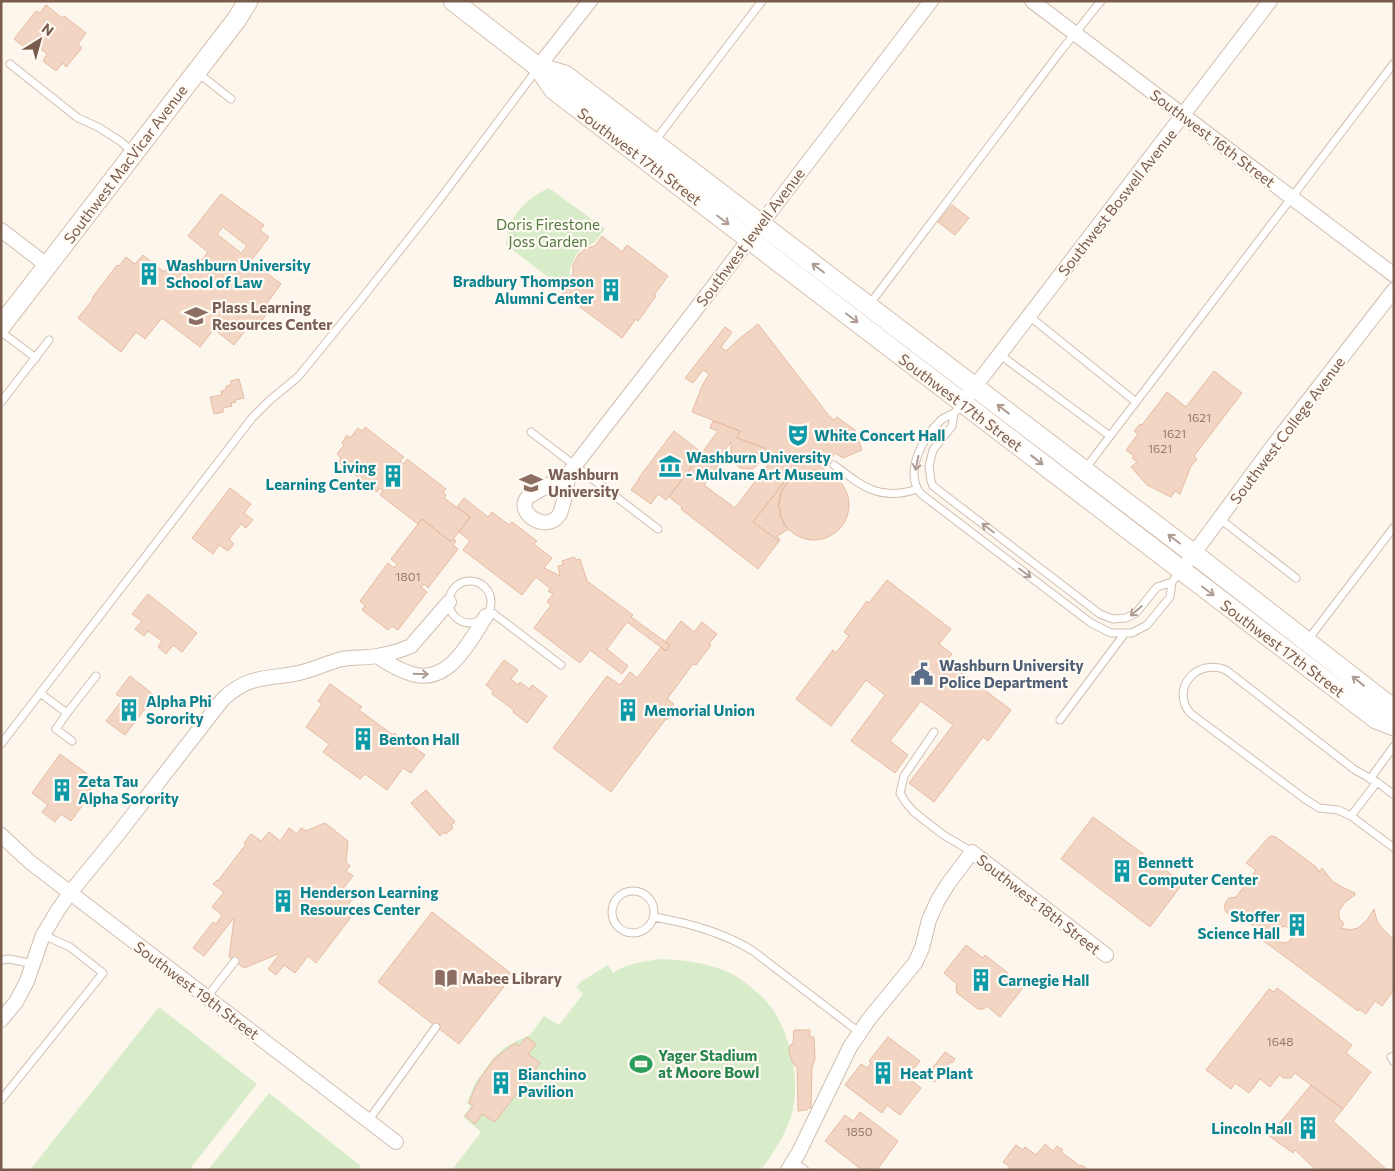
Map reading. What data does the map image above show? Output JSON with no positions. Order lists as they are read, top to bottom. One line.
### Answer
{"streets":{"main road":["Southwest 17th Street","Southwest MacVicar Avenue"],"street":["Southwest 16th Street","Southwest Boswell Avenue","Southwest Jewell Avenue","Southwest College Avenue","Southwest 18th Street","Southwest 19th Street"]},"crossings":[["Southwest 16th Street","Southwest Boswell Avenue"],["Southwest 17th Street","Southwest Boswell Avenue"],["Southwest 17th Street","Southwest Jewell Avenue"],["Southwest 17th Street","Southwest College Avenue"]],"parks":["Doris Firestone Joss Garden"],"places":{"building":["Washburn University School of Law","Bradbury Thompson Alumni Center","Living Learning Center","Alpha Phi Sorority","Memorial Union","Benton Hall","Zeta Tau Alpha Sorority","Bennett Computer Center","Henderson Learning Resources Center","Stoffer Science Hall","Carnegie Hall","Heat Plant","Bianchino Pavilion","Lincoln Hall"],"school or university":["Plass Learning Resources Center","Washburn University"],"theatre":["White Concert Hall"],"museum":["Washburn University - Mulvane Art Museum"],"public building":["Washburn University Police Department"],"library":["Mabee Library"],"sports":["Yager Stadium at Moore Bowl"]},"house_numbers":["1621","1621","1621","1801","1648","1850"],"north":"top right"}
